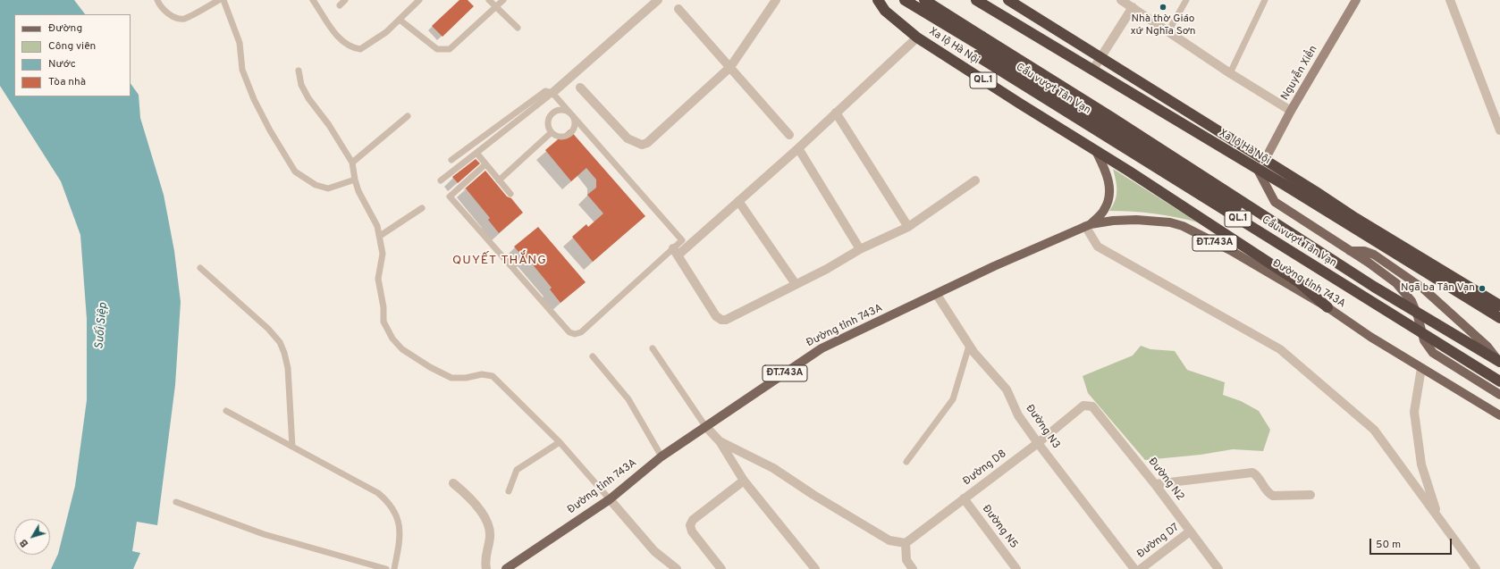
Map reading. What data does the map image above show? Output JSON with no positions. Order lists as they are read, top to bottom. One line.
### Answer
{"streets":{"highway":["Xa lộ Hà Nội","QL.1","Cầu vượt Tân Vạn"],"main road":["Nguyễn Xiển","ĐT.743A","Đường tỉnh 743A"],"street":["Đường N3","Đường D8","Đường N2","Đường N5","Đường D7"]},"crossings":[["Xa lộ Hà Nội","Nguyễn Xiển"],["Xa lộ Hà Nội","QL.1"],["Xa lộ Hà Nội","Cầu vượt Tân Vạn"],["Xa lộ Hà Nội","Đường tỉnh 743A"],["QL.1","Đường tỉnh 743A"],["Đường tỉnh 743A","Đường N3"],["Đường N3","Đường D8"],["Đường D8","Đường N2"],["Đường D8","Đường N5"],["Đường N2","Đường D7"]],"districts":["QUYẾT THẮNG"],"water":["Suối Siệp"],"places":["Nhà thờ Giáo xứ Nghĩa Sơn","Ngã ba Tân Vạn"],"legend":["Đường","Công viên","Nước","Tòa nhà"],"scale_bar":"50 m","north":"bottom left"}
